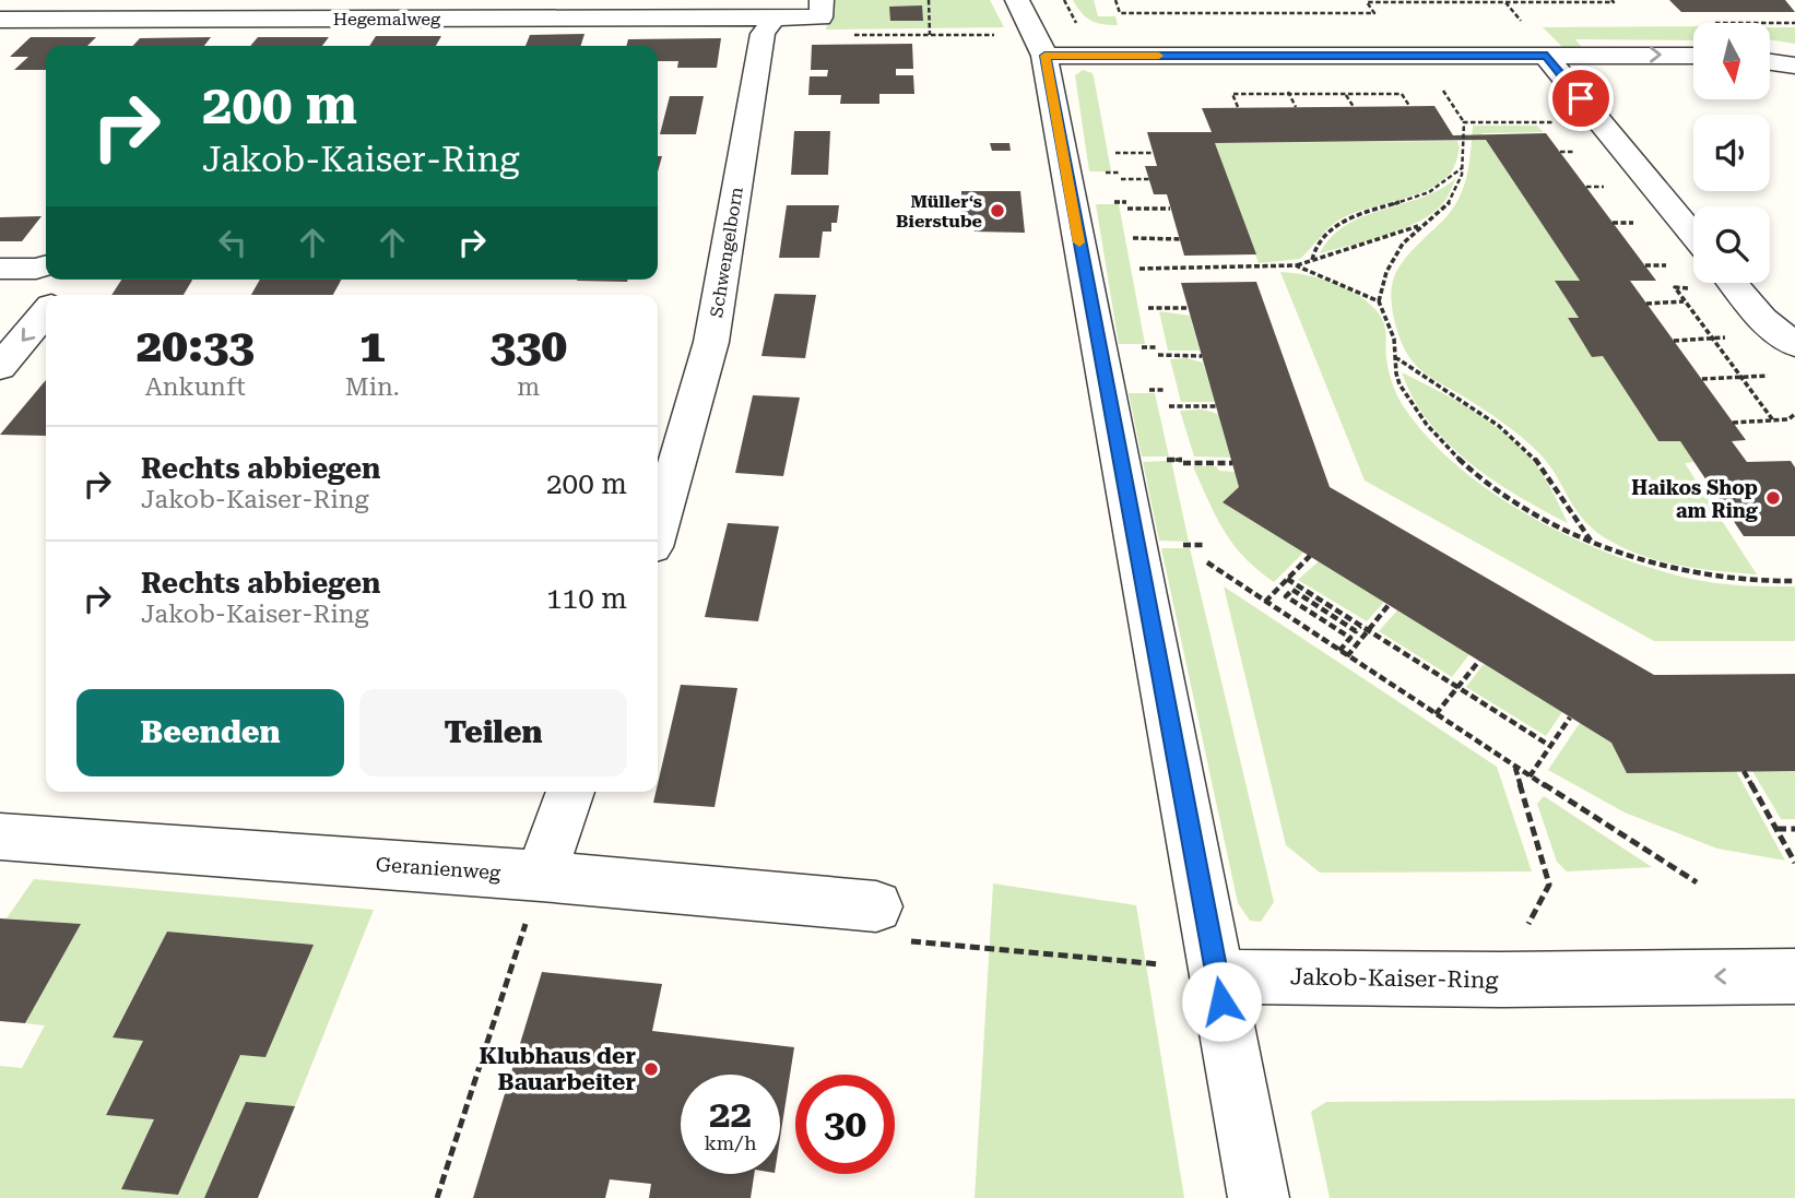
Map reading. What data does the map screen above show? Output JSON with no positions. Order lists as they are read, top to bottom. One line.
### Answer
{"streets":{"street":["Hegemalweg","Schwengelborn","Geranienweg","Jakob-Kaiser-Ring"]},"crossings":[["Hegemalweg","Schwengelborn"]],"one_way":["Jakob-Kaiser-Ring"],"places":["Müller‘s Bierstube","Haikos Shop am Ring","Klubhaus der Bauarbeiter"],"north":"bottom","page":{"turn":["200 m","Jakob-Kaiser-Ring"],"eta":["20:33","Ankunft","1","Min.","330","m"],"list":[{"name":"Rechts abbiegen","note":"Jakob-Kaiser-Ring","value":"200 m"},{"name":"Rechts abbiegen","note":"Jakob-Kaiser-Ring","value":"110 m"}],"buttons":["Beenden","Teilen"],"speed":"22 km/h","limit":"30"}}
